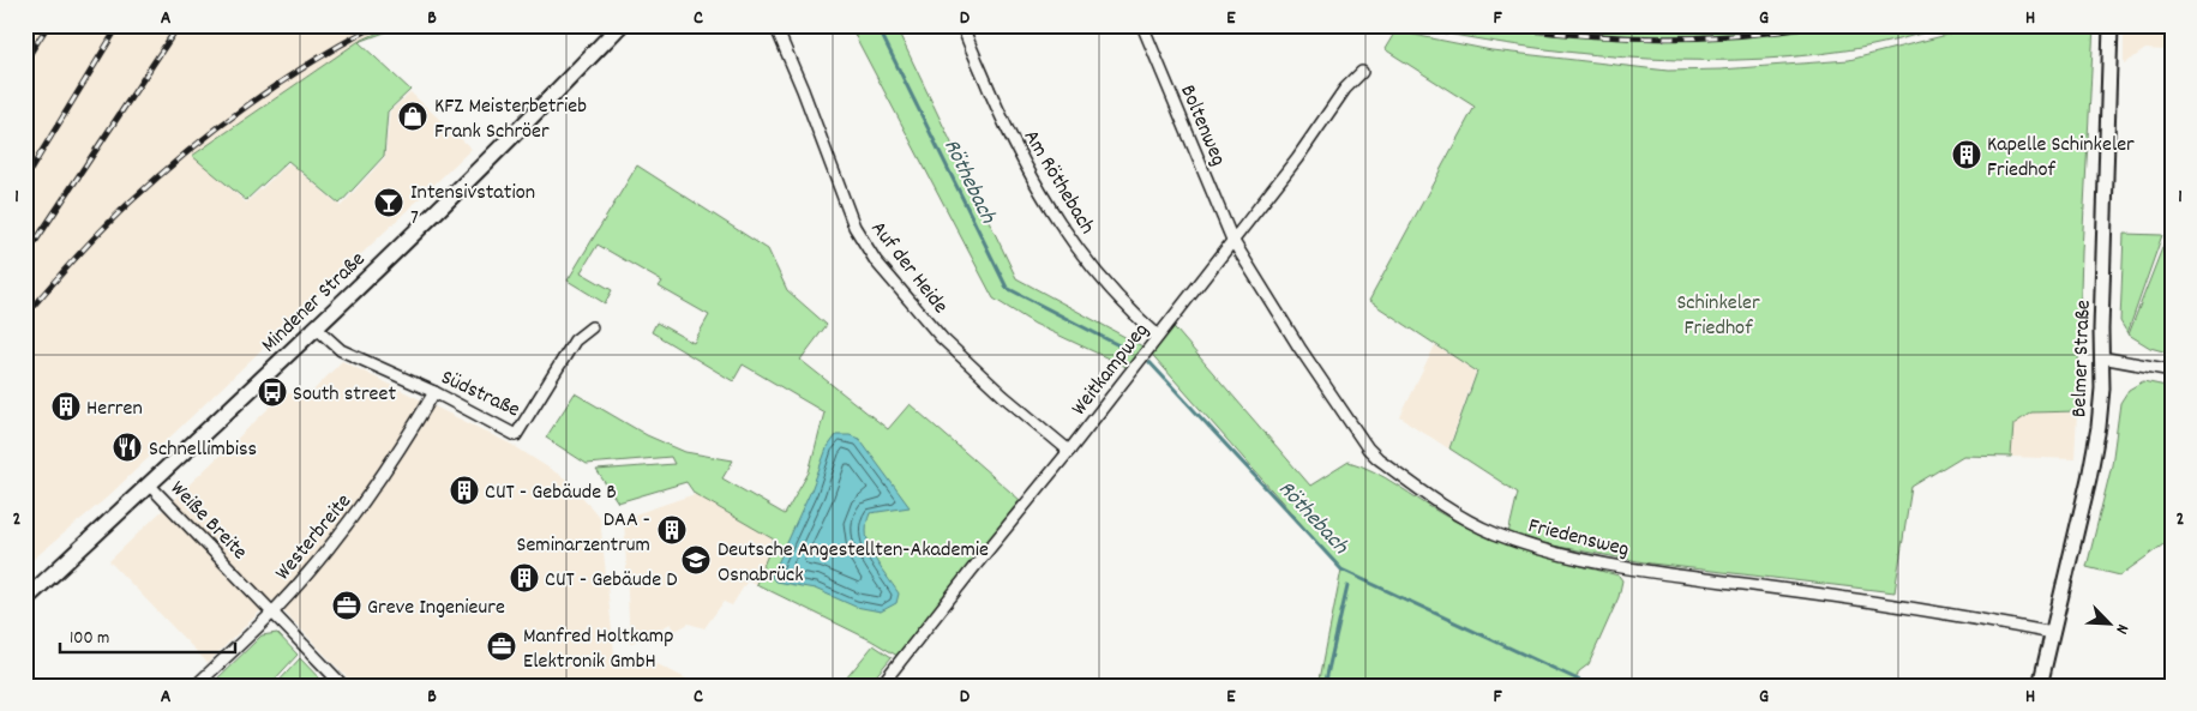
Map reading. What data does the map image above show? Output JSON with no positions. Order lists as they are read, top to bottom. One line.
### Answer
{"streets":{"main road":["Mindener Straße"],"street":["Boltenweg","Am Röthebach","Auf der Heide","Belmer Straße","Weitkampweg","Südstraße","Weiße Breite","Westerbreite","Friedensweg"]},"crossings":[["Boltenweg","Weitkampweg"],["Boltenweg","Friedensweg"],["Am Röthebach","Weitkampweg"],["Auf der Heide","Weitkampweg"],["Mindener Straße","Südstraße"],["Mindener Straße","Weiße Breite"],["Belmer Straße","Friedensweg"],["Weitkampweg","Friedensweg"],["Südstraße","Westerbreite"],["Weiße Breite","Westerbreite"]],"water":["Röthebach"],"parks":["Schinkeler Friedhof"],"places":{"shop":["KFZ Meisterbetrieb Frank Schröer"],"building":["Kapelle Schinkeler Friedhof","Herren","CUT - Gebäude B","DAA - Seminarzentrum","CUT - Gebäude D"],"bar":["Intensivstation 7"],"bus stop":["South street"],"restaurant":["Schnellimbiss"],"school or university":["Deutsche Angestellten-Akademie Osnabrück"],"office":["Greve Ingenieure","Manfred Holtkamp Elektronik GmbH"]},"scale_bar":"100 m","north":"bottom right","grid":{"columns":["A","B","C","D","E","F","G","H"],"rows":["1","2"]}}
